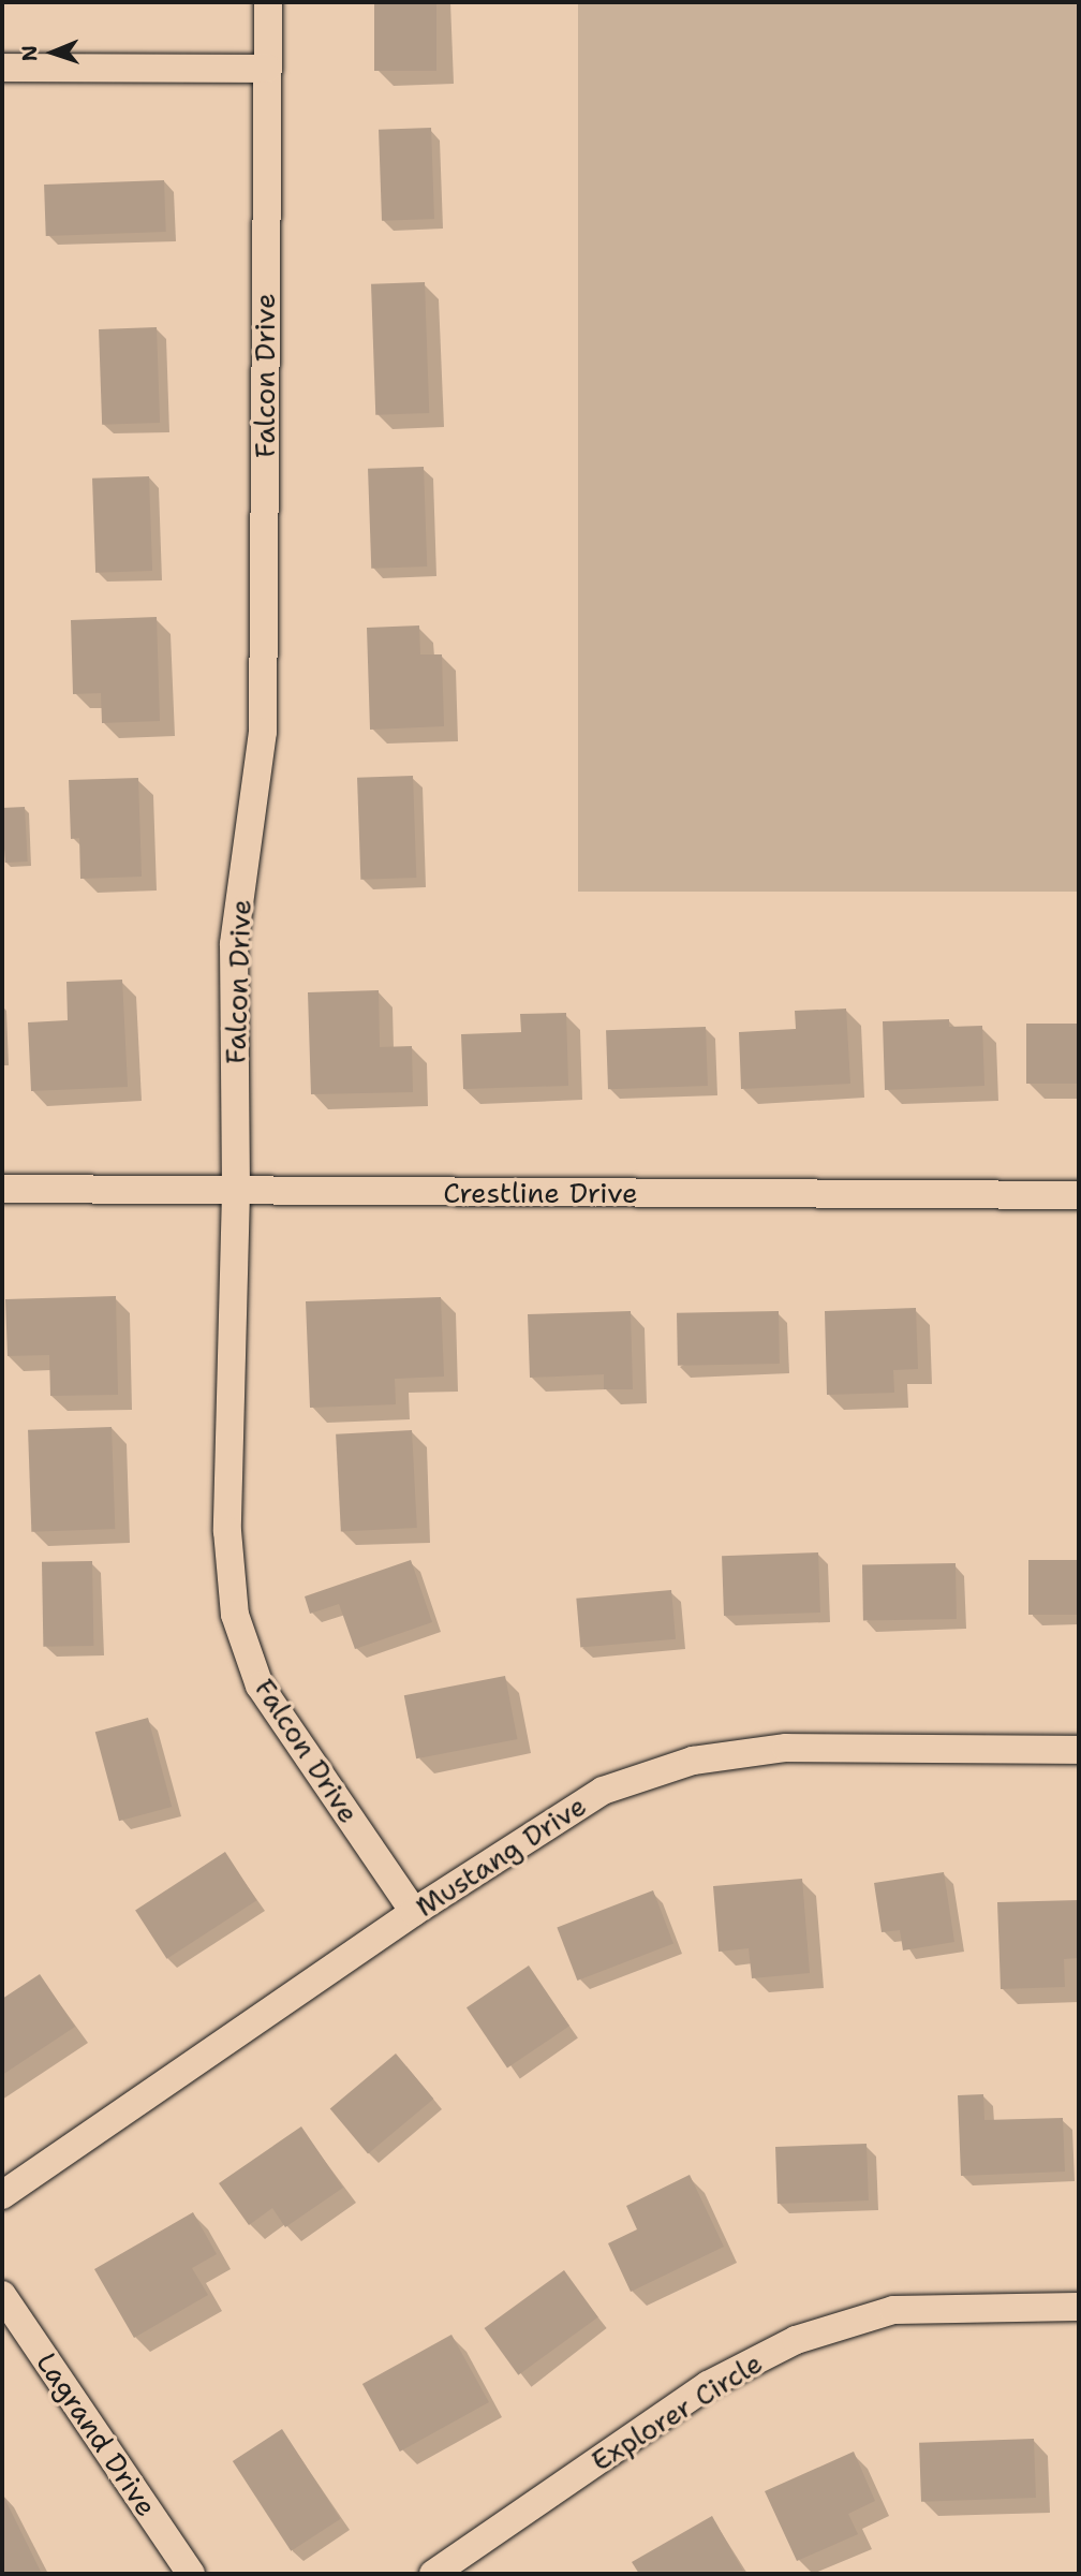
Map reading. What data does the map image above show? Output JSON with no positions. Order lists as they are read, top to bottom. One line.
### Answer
{"streets":{"street":["Falcon Drive","Crestline Drive","Mustang Drive","Explorer Circle","Lagrand Drive"]},"crossings":[["Falcon Drive","Crestline Drive"],["Falcon Drive","Mustang Drive"]],"north":"left"}
